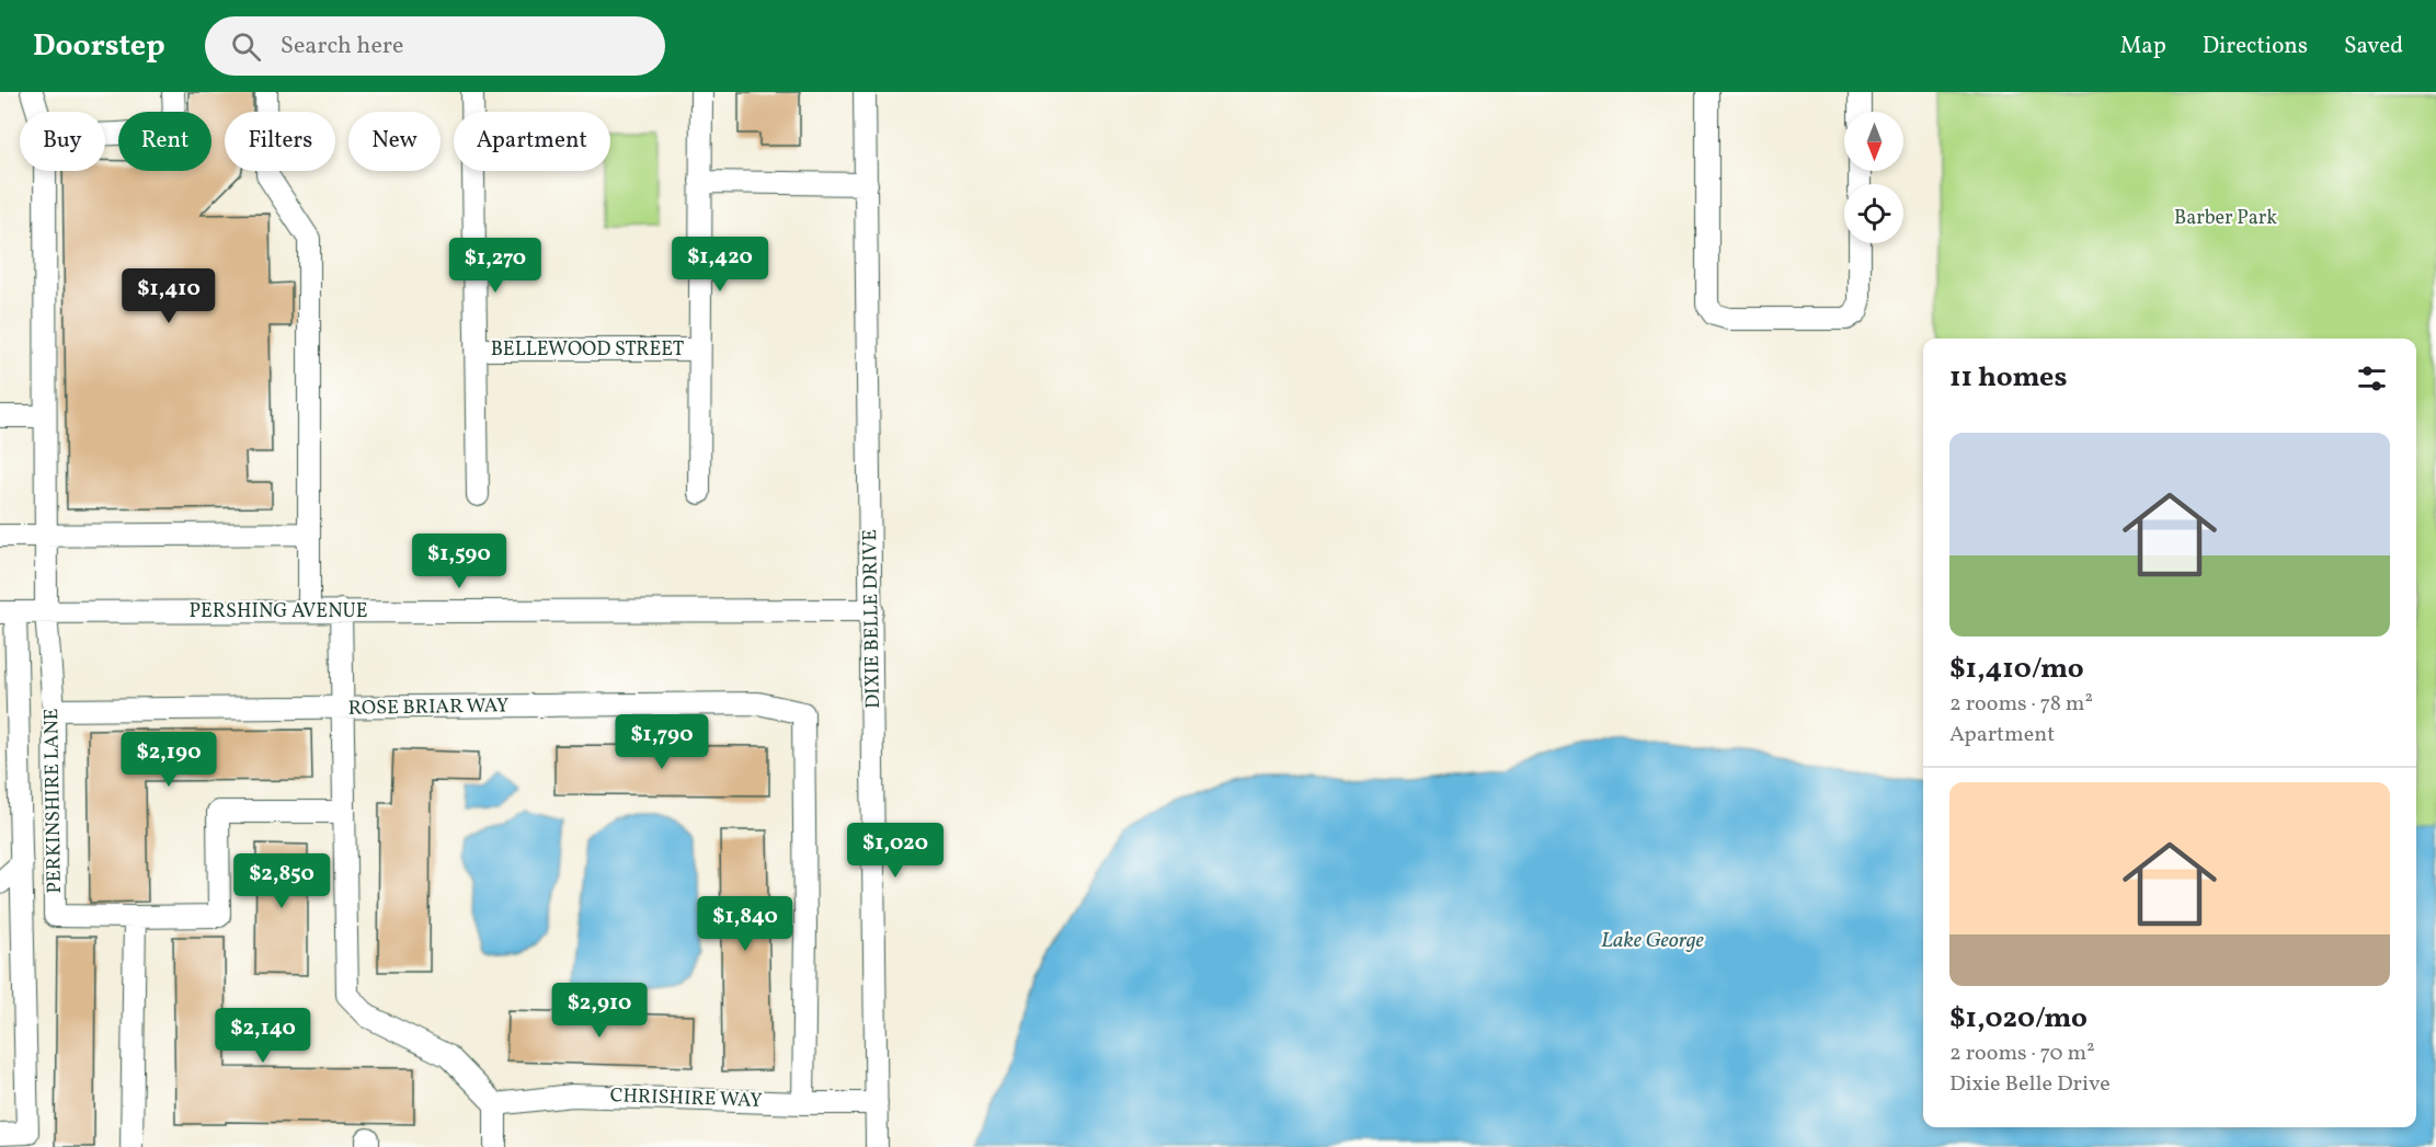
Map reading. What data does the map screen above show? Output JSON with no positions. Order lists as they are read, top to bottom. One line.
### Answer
{"streets":{"street":["BELLEWOOD STREET","PERSHING AVENUE","DIXIE BELLE DRIVE","ROSE BRIAR WAY","PERKINSHIRE LANE","CHRISHIRE WAY"]},"crossings":[["PERSHING AVENUE","DIXIE BELLE DRIVE"],["PERSHING AVENUE","PERKINSHIRE LANE"],["DIXIE BELLE DRIVE","CHRISHIRE WAY"],["ROSE BRIAR WAY","PERKINSHIRE LANE"],["ROSE BRIAR WAY","CHRISHIRE WAY"]],"water":["Lake George"],"parks":["Barber Park"],"north":"bottom","page":{"header":"Doorstep","search":"Search here","nav":["Map","Directions","Saved"],"chip":["Buy","Rent","Filters","New","Apartment"],"price":["$1,420","$1,270","$1,410","$1,590","$1,790","$2,190","$1,020","$2,850","$1,840","$2,910","$2,140"],"heading":"11 homes","list":[{"name":"$1,410/mo","note":"2 rooms · 78 m² · Apartment"},{"name":"$1,020/mo","note":"2 rooms · 70 m² · Dixie Belle Drive"}]}}
